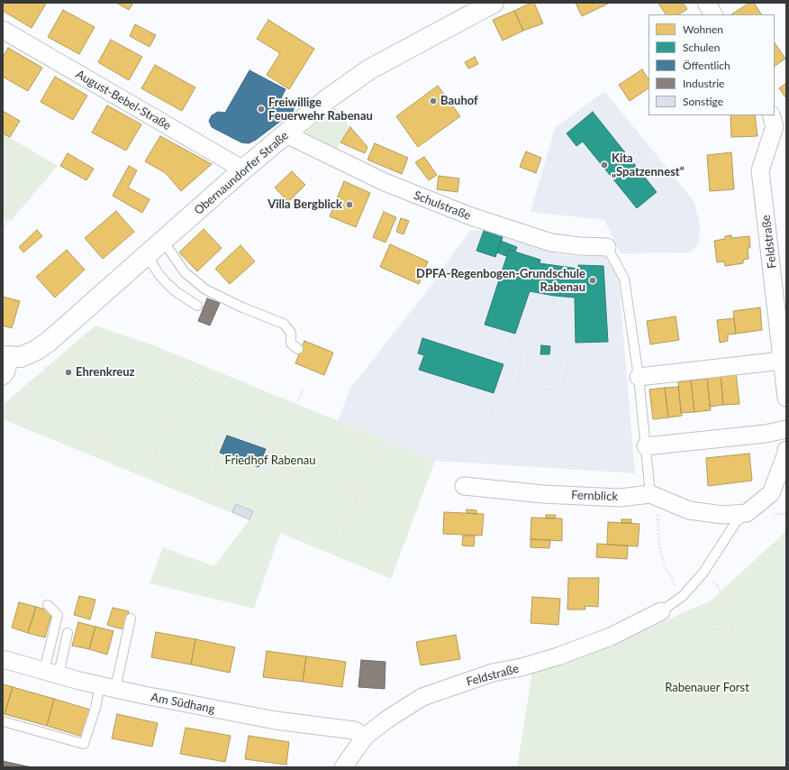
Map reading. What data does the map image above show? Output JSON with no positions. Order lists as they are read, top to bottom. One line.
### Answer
{"streets":{"street":["August-Bebel-Straße","Obernaundorfer Straße","Schulstraße","Feldstraße","Fernblick","Am Südhang"]},"crossings":[["August-Bebel-Straße","Obernaundorfer Straße"],["Obernaundorfer Straße","Schulstraße"],["Feldstraße","Am Südhang"]],"parks":["Friedhof Rabenau","Rabenauer Forst"],"places":["Bauhof","Freiwillige Feuerwehr Rabenau","Kita „Spatzennest“","Villa Bergblick","DPFA-Regenbogen-Grundschule Rabenau","Ehrenkreuz"],"legend":["Wohnen","Schulen","Öffentlich","Industrie","Sonstige"]}
